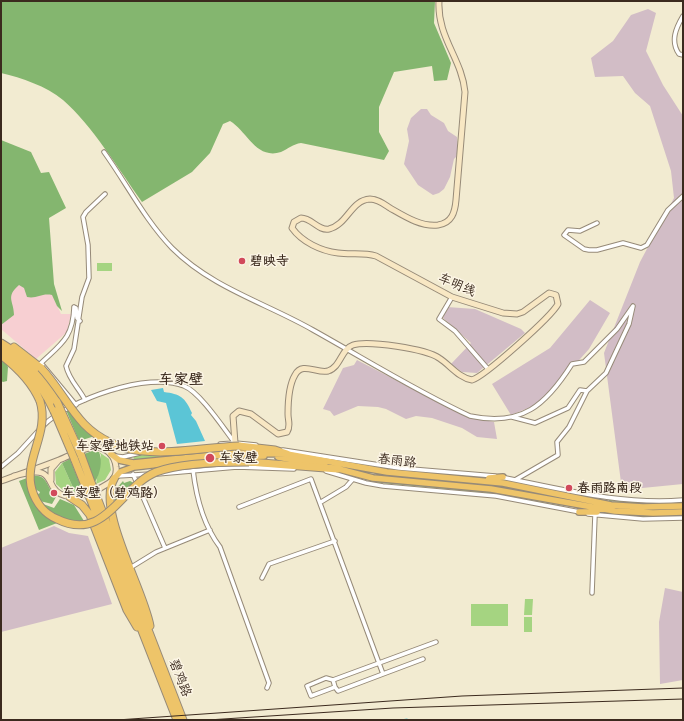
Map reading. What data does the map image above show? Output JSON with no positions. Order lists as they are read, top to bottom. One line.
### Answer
{"streets":{"highway":["碧鸡路"],"main road":["车明线","春雨路"]},"districts":["车家壁"],"places":["碧映寺","车家壁地铁站","车家壁","春雨路南段","车家壁（碧鸡路）"]}
